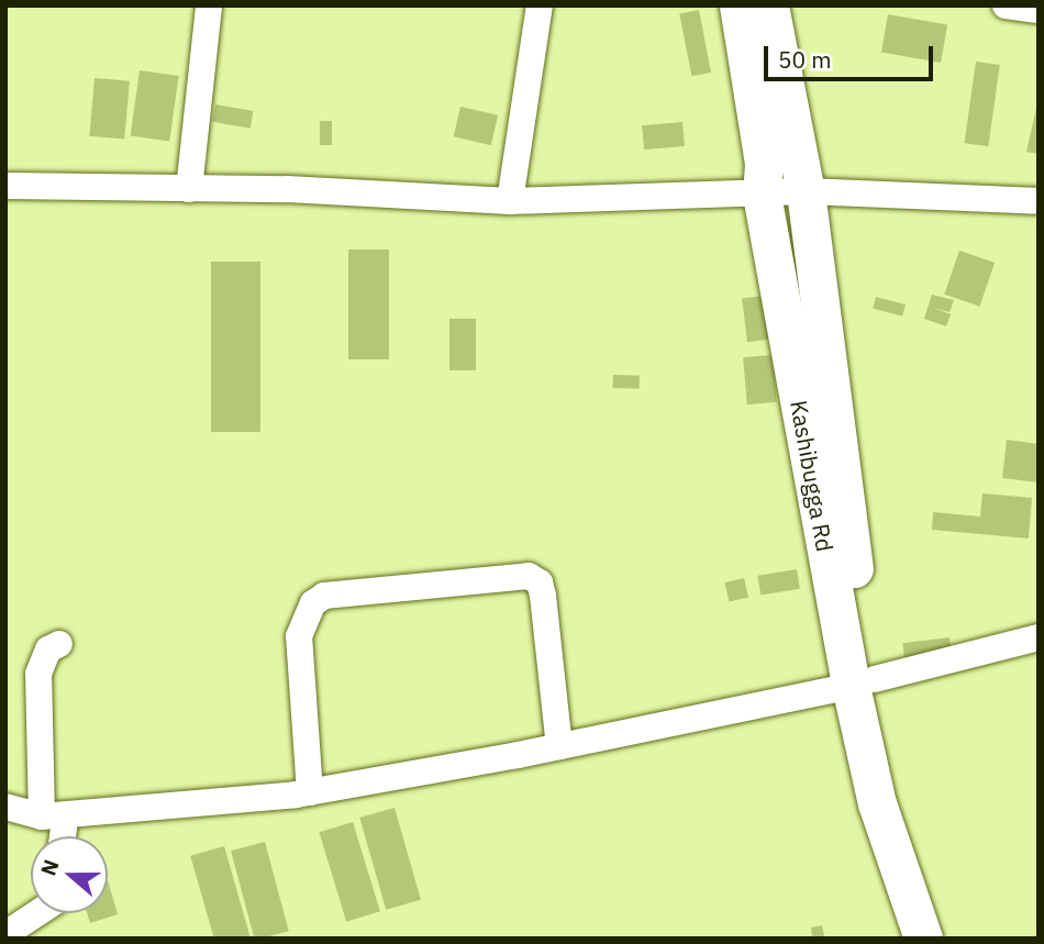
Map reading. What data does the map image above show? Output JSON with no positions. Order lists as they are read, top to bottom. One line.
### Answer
{"streets":{"main road":["Kashibugga Rd"]},"scale_bar":"50 m","north":"left"}
